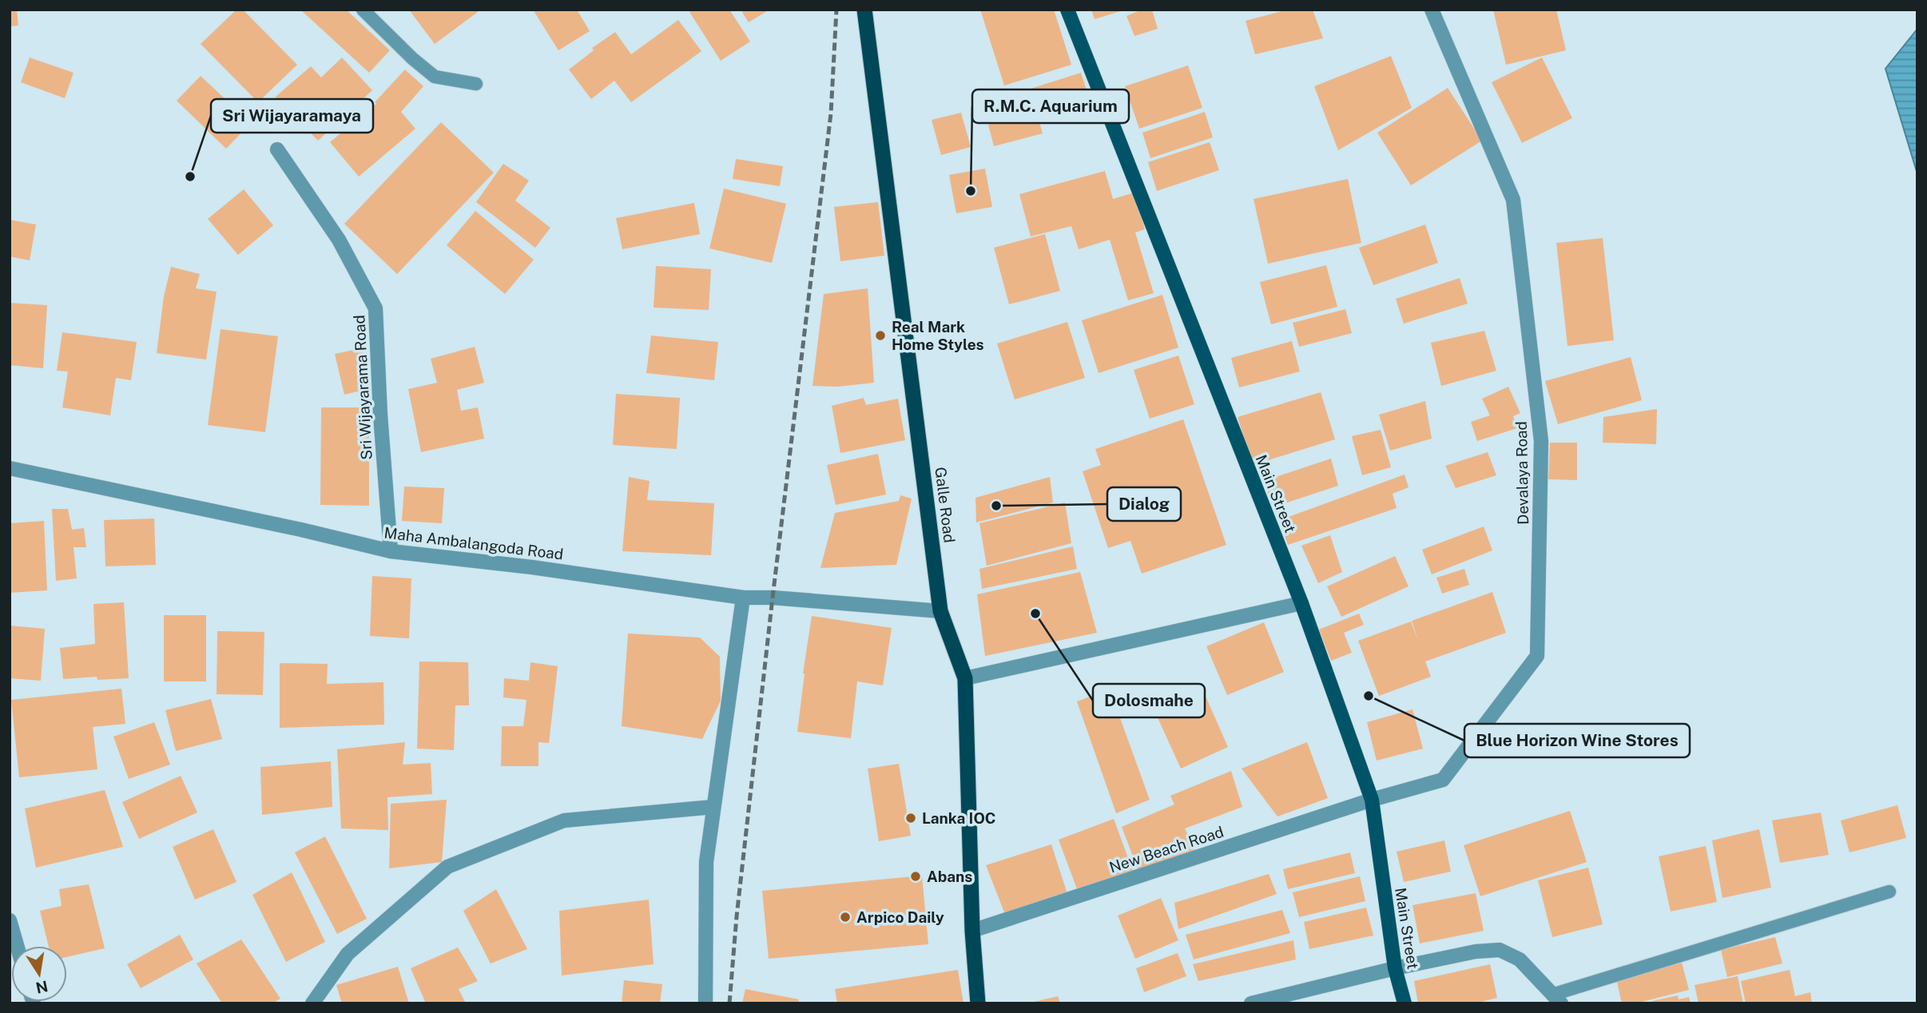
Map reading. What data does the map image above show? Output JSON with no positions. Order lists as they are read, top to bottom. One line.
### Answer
{"streets":{"highway":["Galle Road"],"main road":["Main Street"],"street":["Sri Wijayarama Road","Devalaya Road","Maha Ambalangoda Road","New Beach Road"]},"crossings":[["Sri Wijayarama Road","Maha Ambalangoda Road"],["Devalaya Road","Main Street"],["Devalaya Road","New Beach Road"],["Main Street","New Beach Road"],["Galle Road","Maha Ambalangoda Road"],["Galle Road","New Beach Road"]],"places":["Sri Wijayaramaya","R.M.C. Aquarium","Real Mark Home Styles","Dialog","Dolosmahe","Blue Horizon Wine Stores","Lanka IOC","Abans","Arpico Daily"],"north":"bottom"}
